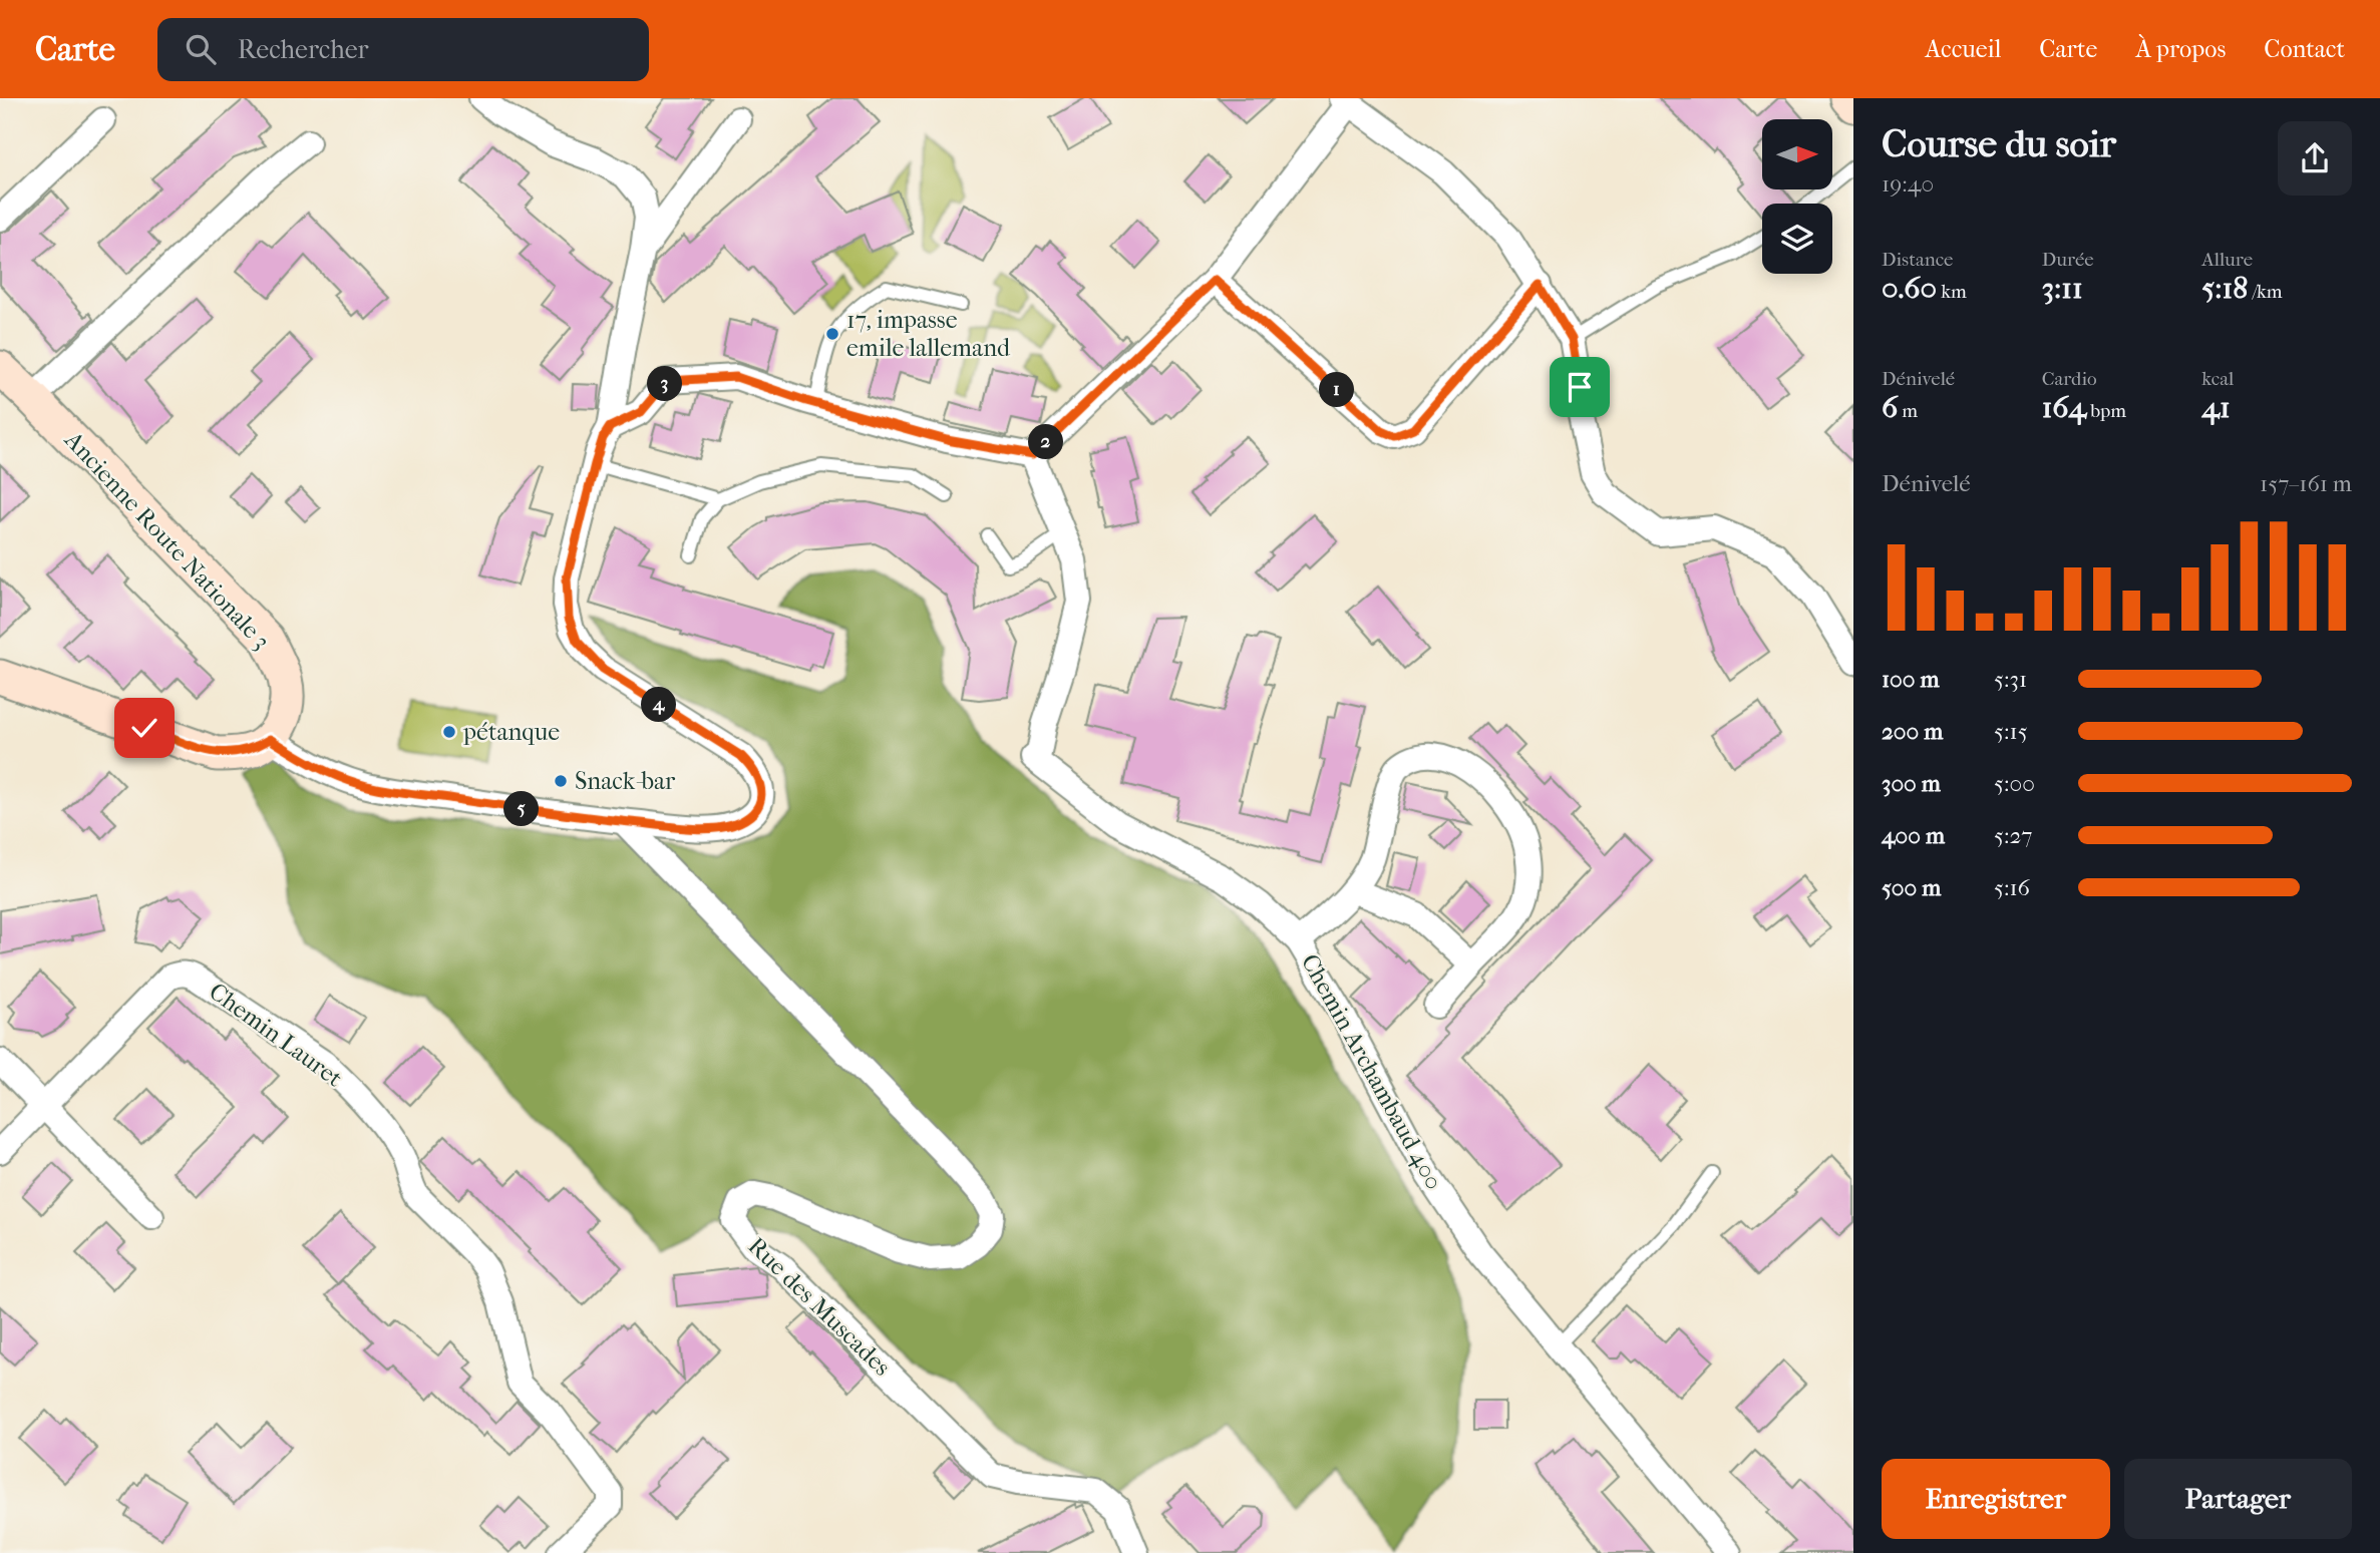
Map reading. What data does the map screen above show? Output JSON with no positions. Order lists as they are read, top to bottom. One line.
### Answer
{"streets":{"main road":["Ancienne Route Nationale 3"],"street":["Chemin Lauret","Chemin Archambaud 400","Rue des Muscades"]},"places":["17, impasse emile lallemand","pétanque","Snack-bar"],"north":"right","page":{"header":"Carte","search":"Rechercher","nav":["Accueil","Carte","À propos","Contact"],"heading":["Course du soir","19:40"],"stats":[["Distance","0.60 km"],["Durée","3:11"],["Allure","5:18 /km"],["Dénivelé","6 m"],["Cardio","164 bpm"],["kcal","41"]],"pins":["3","1","2","4","5"],"chart":["Dénivelé","157–161 m"],"list":[{"name":"100 m","note":"5:31"},{"name":"200 m","note":"5:15"},{"name":"300 m","note":"5:00"},{"name":"400 m","note":"5:27"},{"name":"500 m","note":"5:16"}],"buttons":["Enregistrer","Partager"]}}
